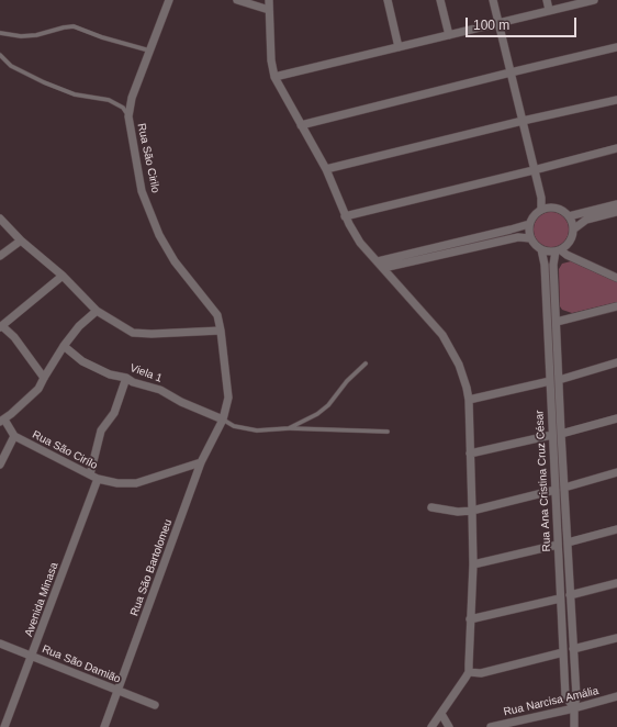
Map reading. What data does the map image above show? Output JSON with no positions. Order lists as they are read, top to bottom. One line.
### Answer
{"streets":{"street":["Rua São Cirilo","Viela 1","Rua São Cirílo","Rua Ana Cristina Cruz César","Rua São Bartolomeu","Avenida Minasa","Rua São Damião","Rua Narcisa Amália"]},"crossings":[["Rua São Cirilo","Viela 1"],["Rua São Cirilo","Rua São Bartolomeu"],["Viela 1","Rua São Bartolomeu"],["Rua São Cirílo","Rua São Bartolomeu"],["Rua São Cirílo","Avenida Minasa"],["Rua Ana Cristina Cruz César","Rua Narcisa Amália"],["Rua São Bartolomeu","Rua São Damião"],["Avenida Minasa","Rua São Damião"]],"scale_bar":"100 m"}
